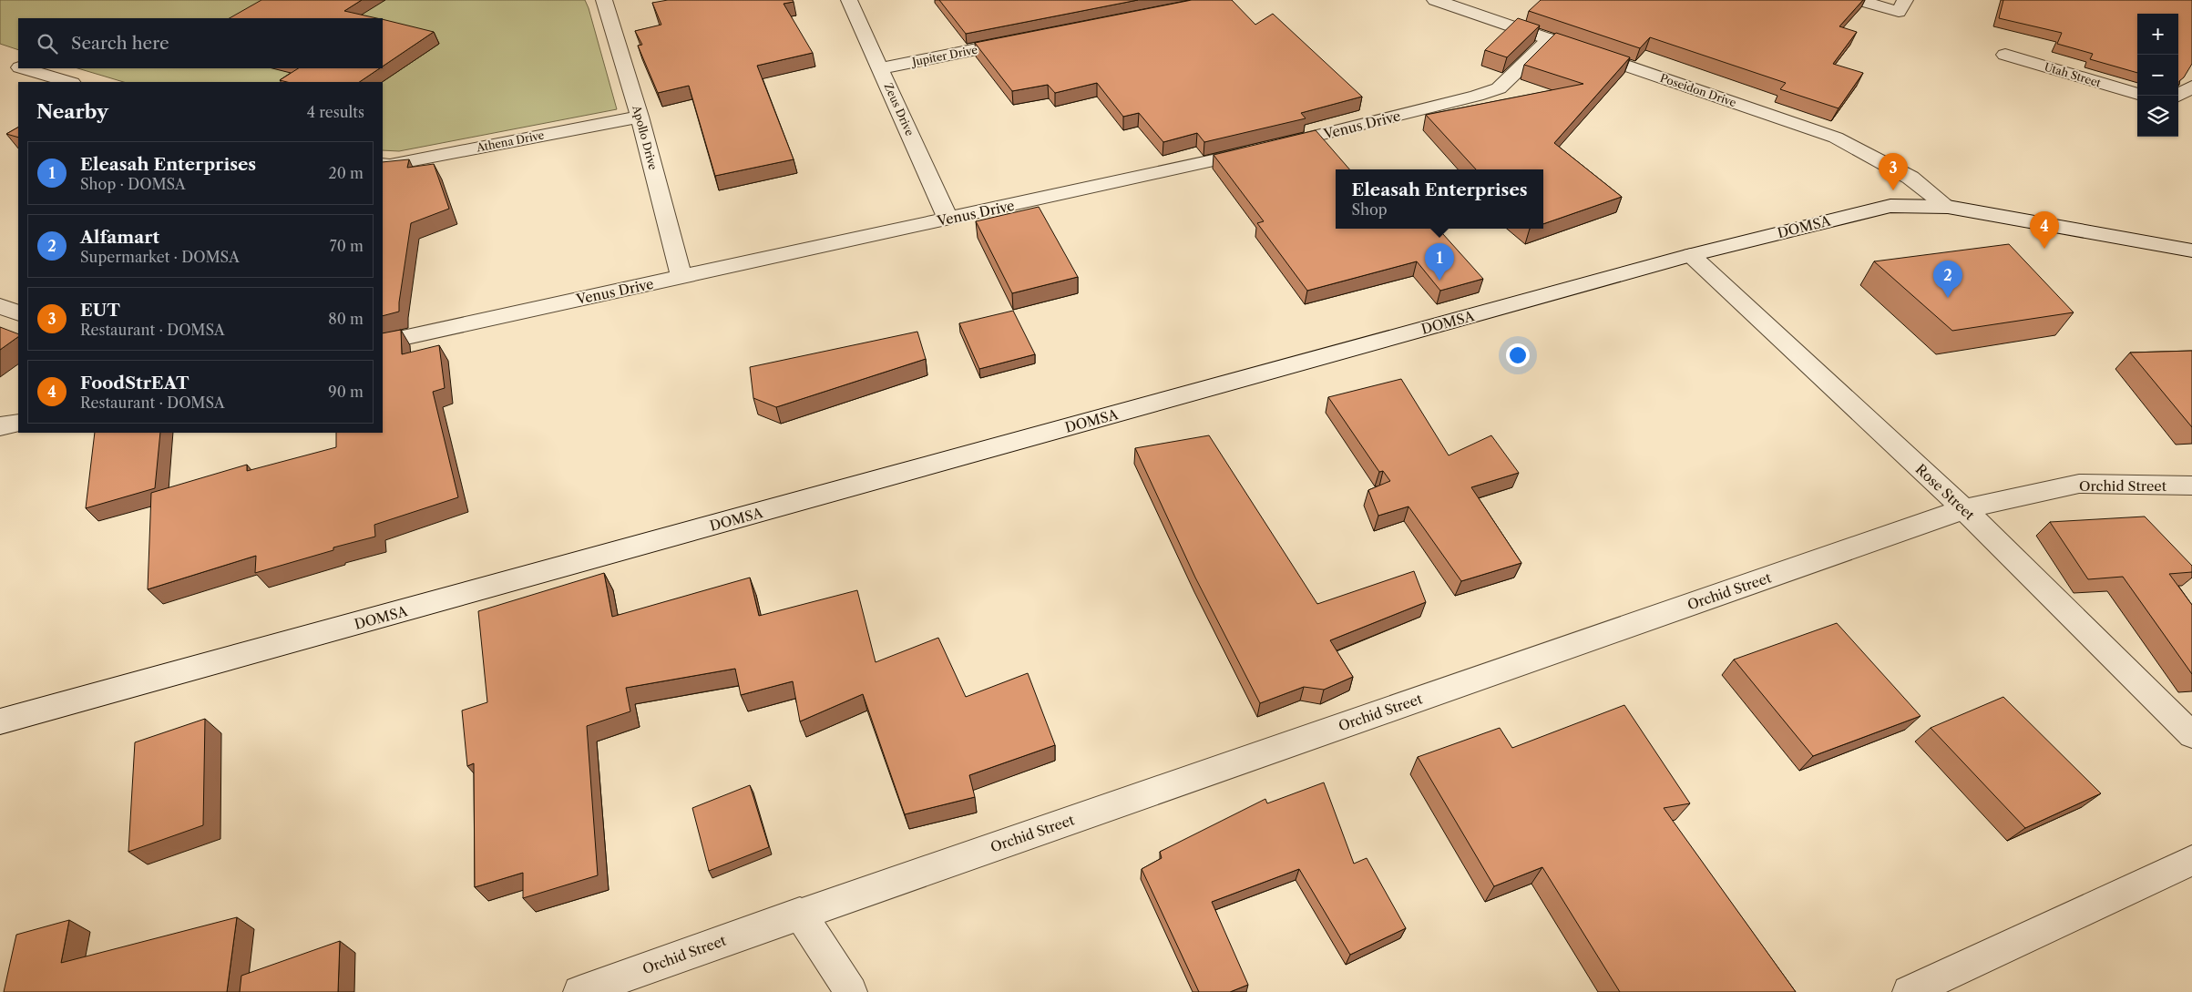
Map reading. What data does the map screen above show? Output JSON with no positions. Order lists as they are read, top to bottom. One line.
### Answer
{"streets":{"street":["Jupiter Drive","Utah Street","Poseidon Drive","Zeus Drive","Venus Drive","Apollo Drive","Athena Drive","DOMSA","Orchid Street","Rose Street"]},"crossings":[["Jupiter Drive","Zeus Drive"],["Poseidon Drive","Venus Drive"],["Poseidon Drive","DOMSA"],["Zeus Drive","Venus Drive"],["Venus Drive","Apollo Drive"],["Apollo Drive","Athena Drive"],["DOMSA","Rose Street"],["Orchid Street","Rose Street"]],"page":{"map_buttons":["+","−"],"search":"Search here","heading":["Nearby","4 results"],"list":[{"mark":"1","name":"Eleasah Enterprises","note":"Shop · DOMSA","value":"20 m"},{"mark":"2","name":"Alfamart","note":"Supermarket · DOMSA","value":"70 m"},{"mark":"3","name":"EUT","note":"Restaurant · DOMSA","value":"80 m"},{"mark":"4","name":"FoodStrEAT","note":"Restaurant · DOMSA","value":"90 m"}],"pins":["3","4","1","2"],"popup":["Eleasah Enterprises","Shop"]}}
